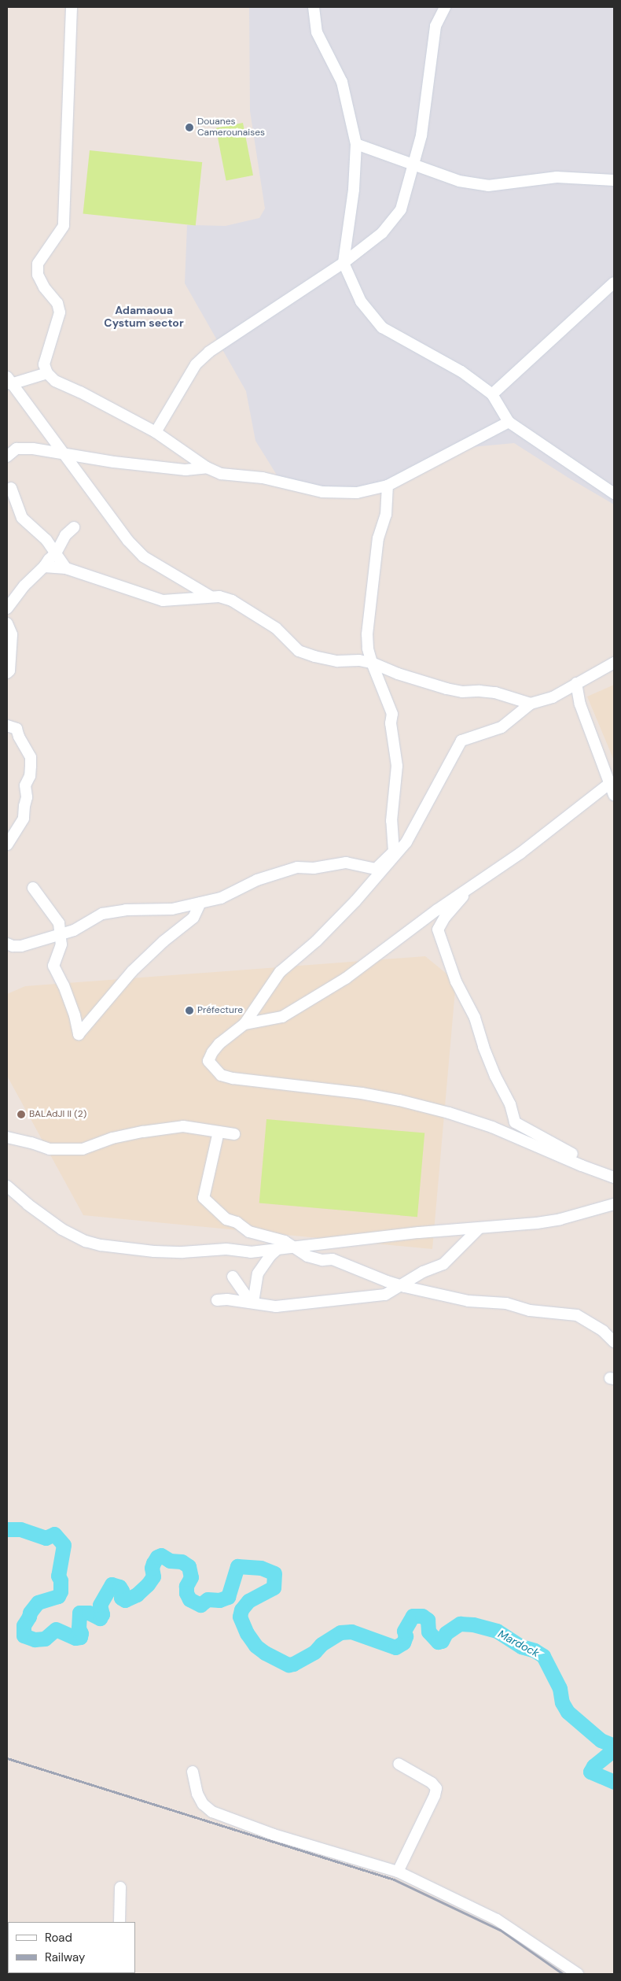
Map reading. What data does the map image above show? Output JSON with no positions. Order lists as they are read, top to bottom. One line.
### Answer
{"districts":["Adamaoua Cystum sector"],"water":["Mardock"],"places":["Douanes Camerounaises","Préfecture","BALAdJI II (2)"],"legend":["Road","Railway"]}
